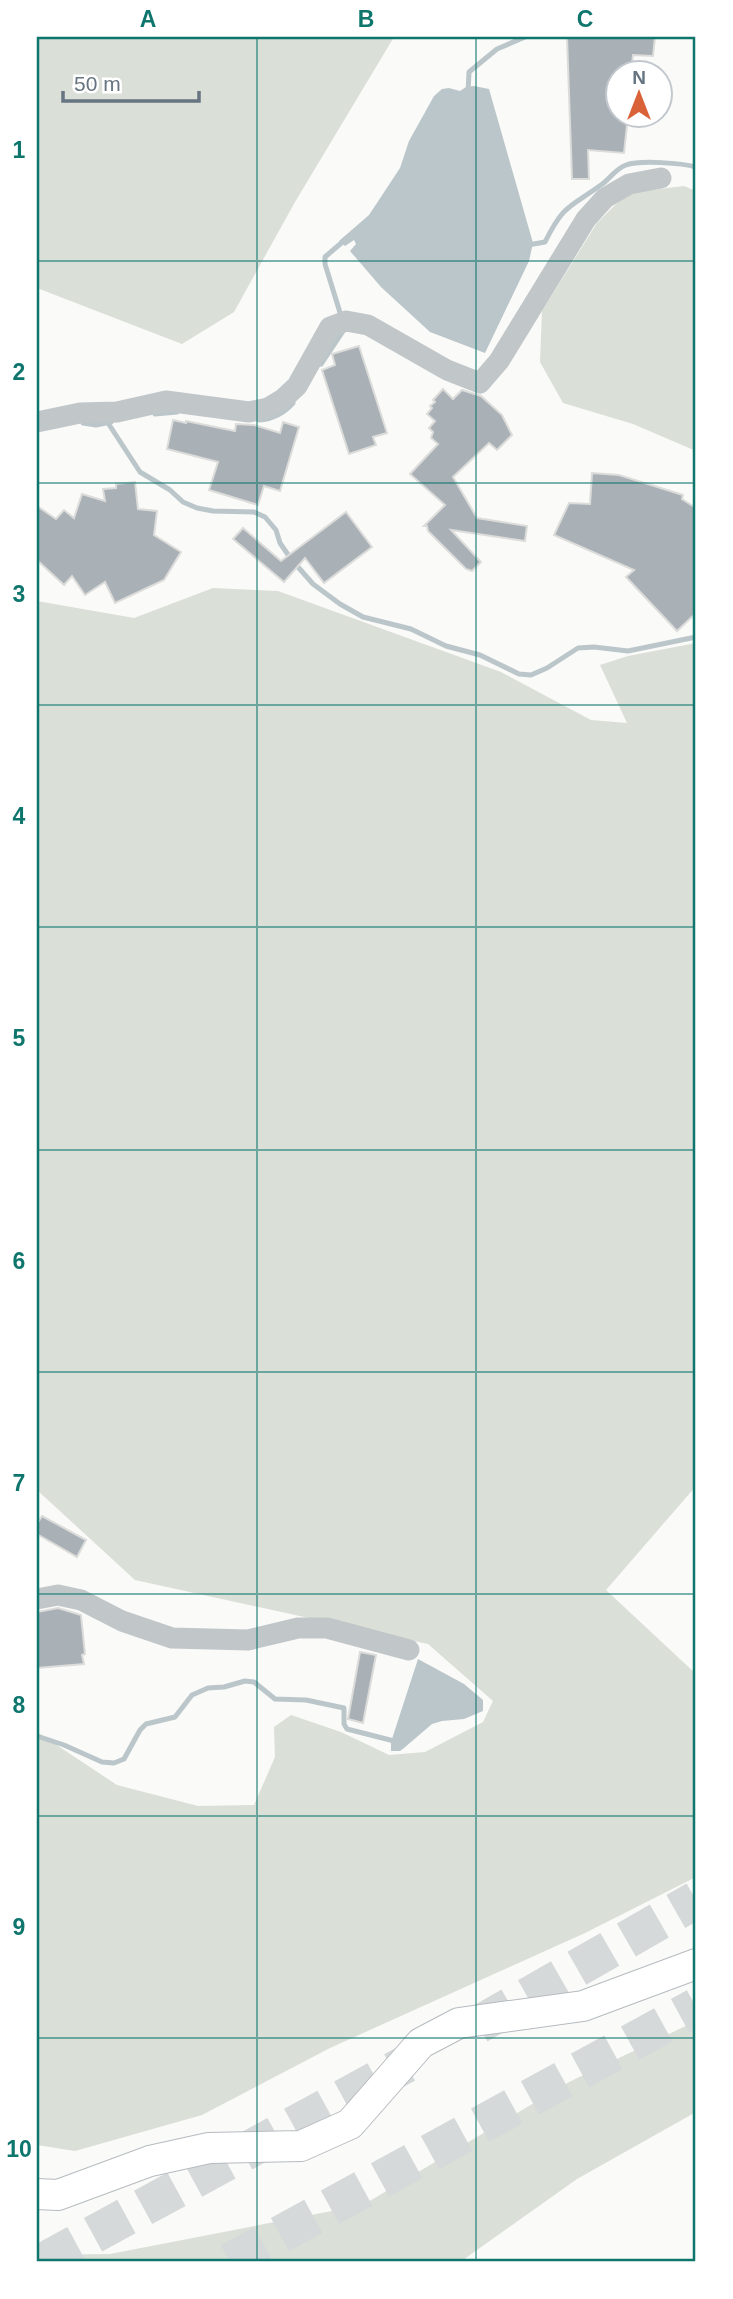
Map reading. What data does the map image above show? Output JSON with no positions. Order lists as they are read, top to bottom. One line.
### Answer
{"scale_bar":"50 m","north":"top","grid":{"columns":["A","B","C"],"rows":["1","2","3","4","5","6","7","8","9","10"]}}
